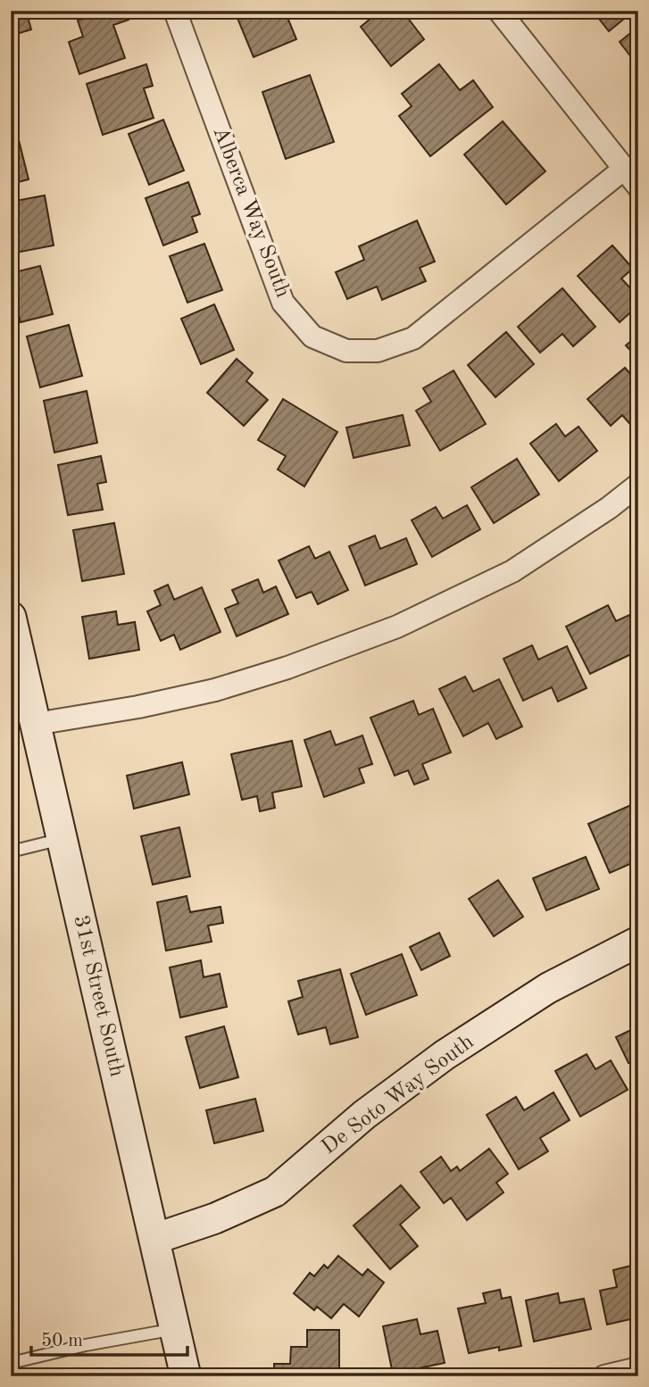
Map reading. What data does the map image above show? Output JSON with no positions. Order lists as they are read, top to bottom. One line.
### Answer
{"streets":{"street":["Alberca Way South","31st Street South","De Soto Way South"]},"crossings":[["31st Street South","De Soto Way South"]],"scale_bar":"50 m"}
